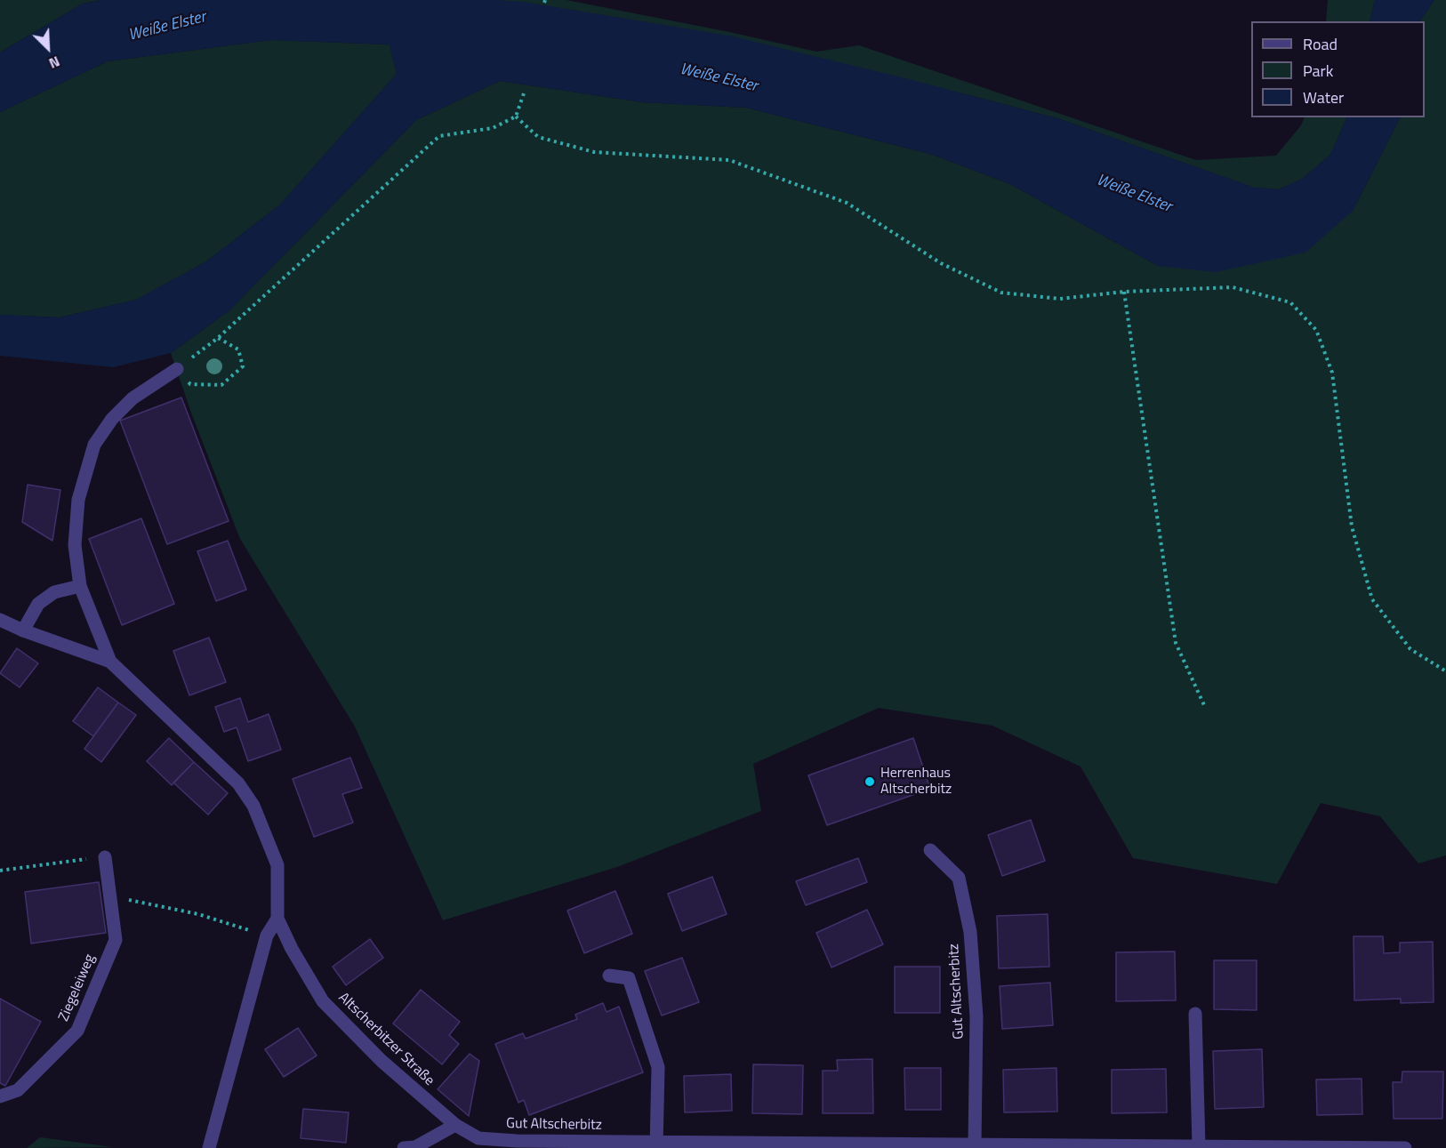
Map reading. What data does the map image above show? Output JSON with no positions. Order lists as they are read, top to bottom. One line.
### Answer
{"streets":{"street":["Ziegeleiweg","Gut Altscherbitz","Altscherbitzer Straße"]},"crossings":[["Gut Altscherbitz","Altscherbitzer Straße"]],"water":["Weiße Elster"],"places":["Herrenhaus Altscherbitz"],"legend":["Road","Park","Water"],"north":"bottom right"}
